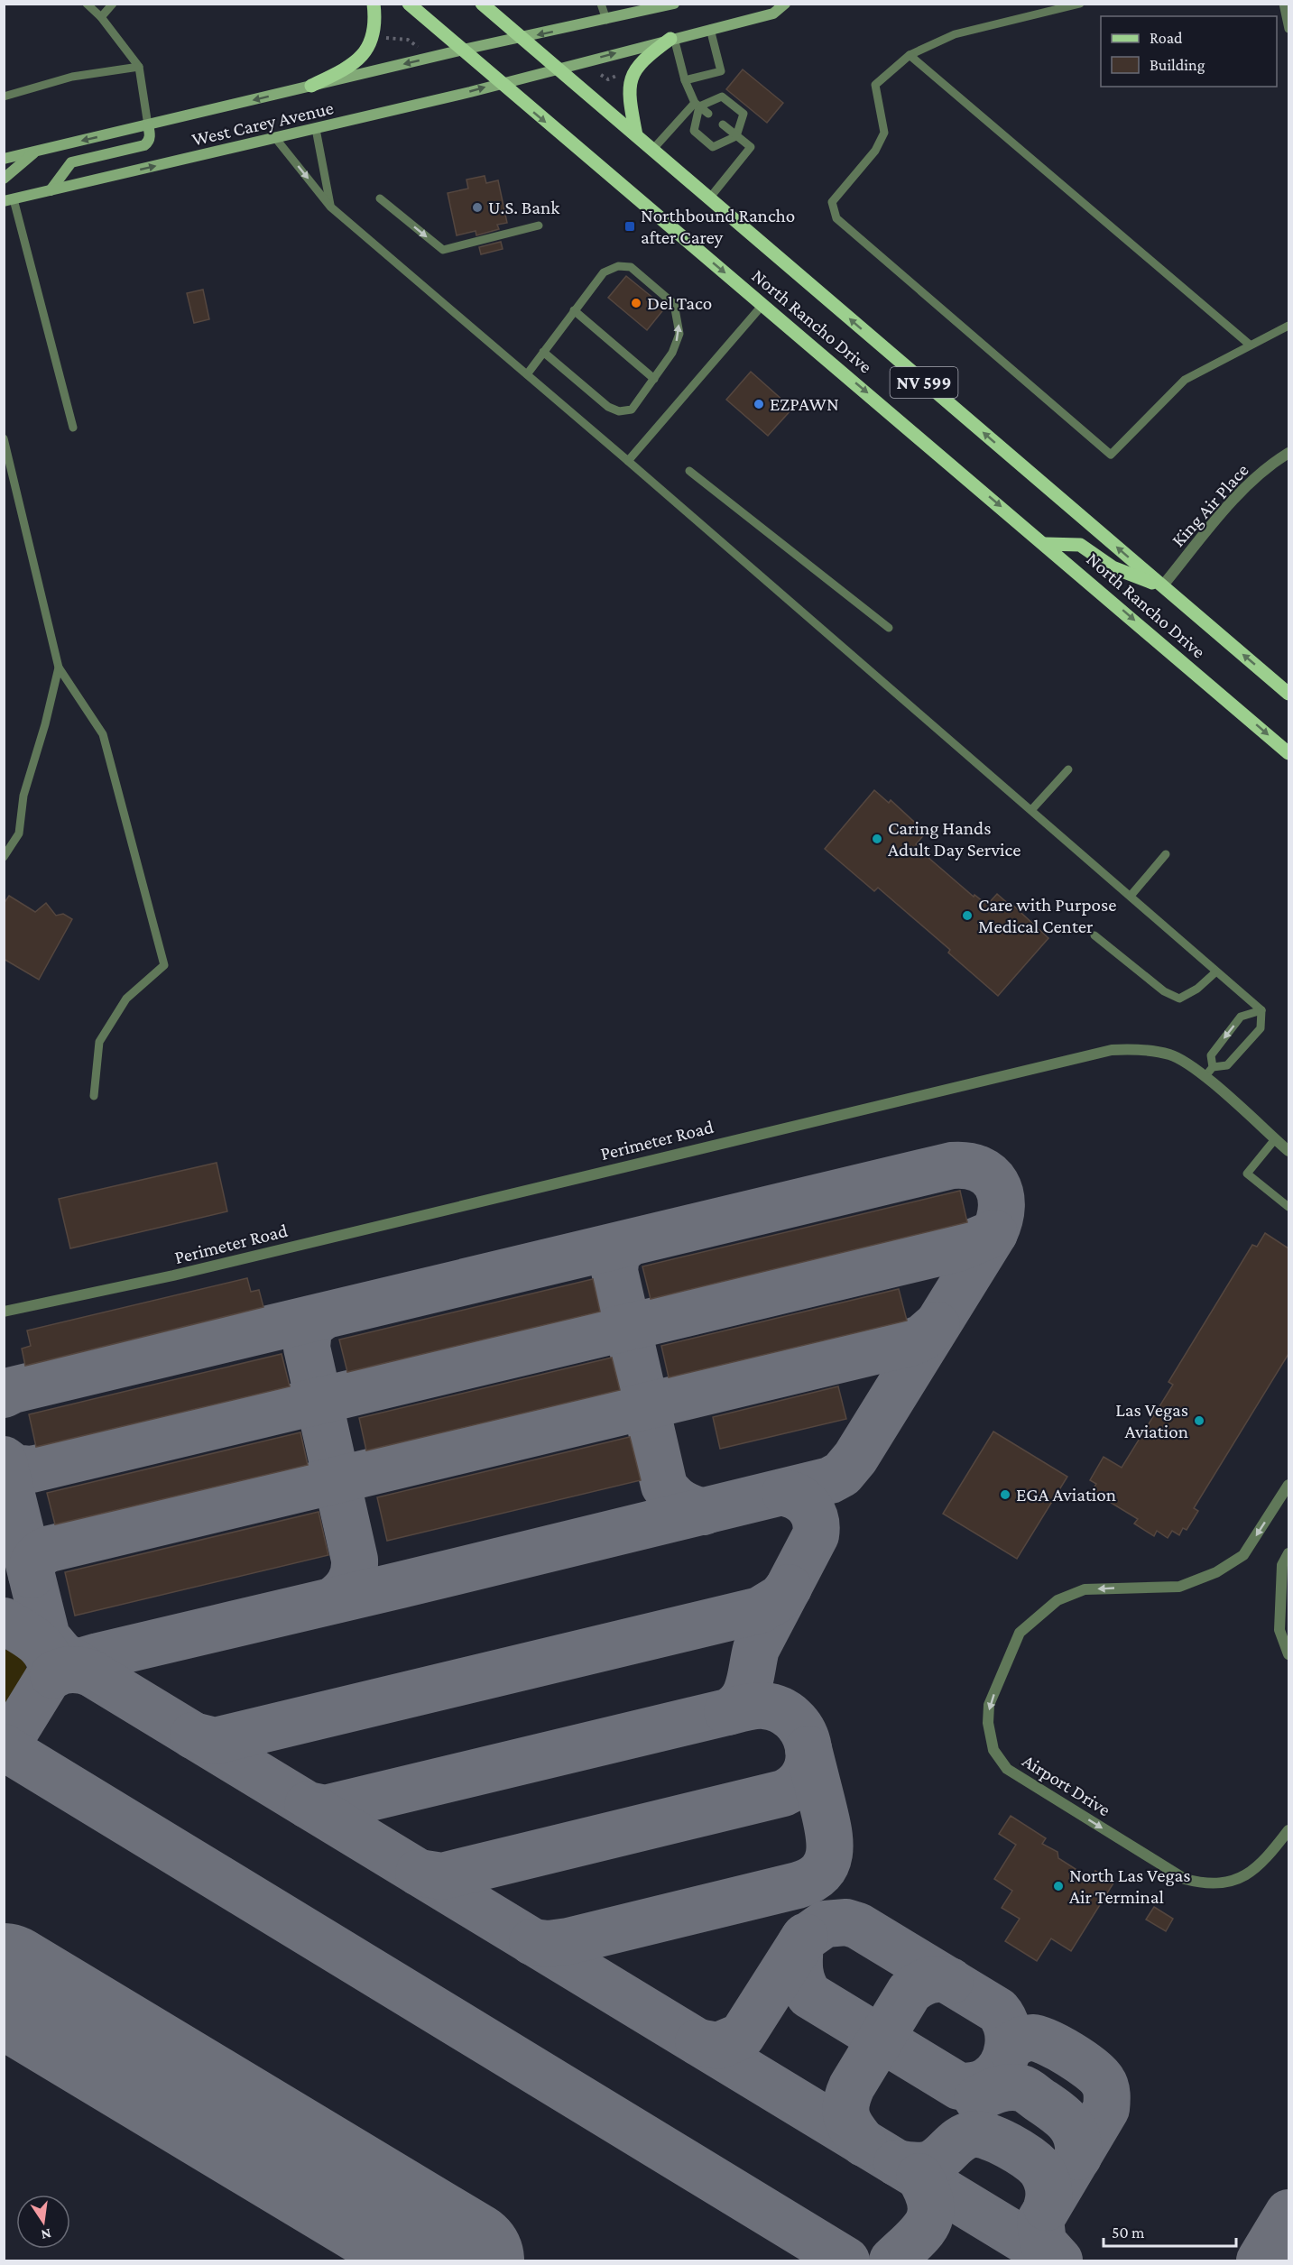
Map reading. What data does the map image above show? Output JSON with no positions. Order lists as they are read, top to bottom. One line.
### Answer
{"streets":{"main road":["West Carey Avenue","North Rancho Drive","NV 599"],"street":["King Air Place","Perimeter Road","Airport Drive"]},"crossings":[["West Carey Avenue","North Rancho Drive"],["North Rancho Drive","King Air Place"]],"places":{"other":["U.S. Bank","Del Taco","EZPAWN","Caring Hands Adult Day Service","Care with Purpose Medical Center","Las Vegas Aviation","EGA Aviation","North Las Vegas Air Terminal"],"transit":["Northbound Rancho after Carey"]},"legend":["Road","Building"],"scale_bar":"50 m","north":"bottom"}
